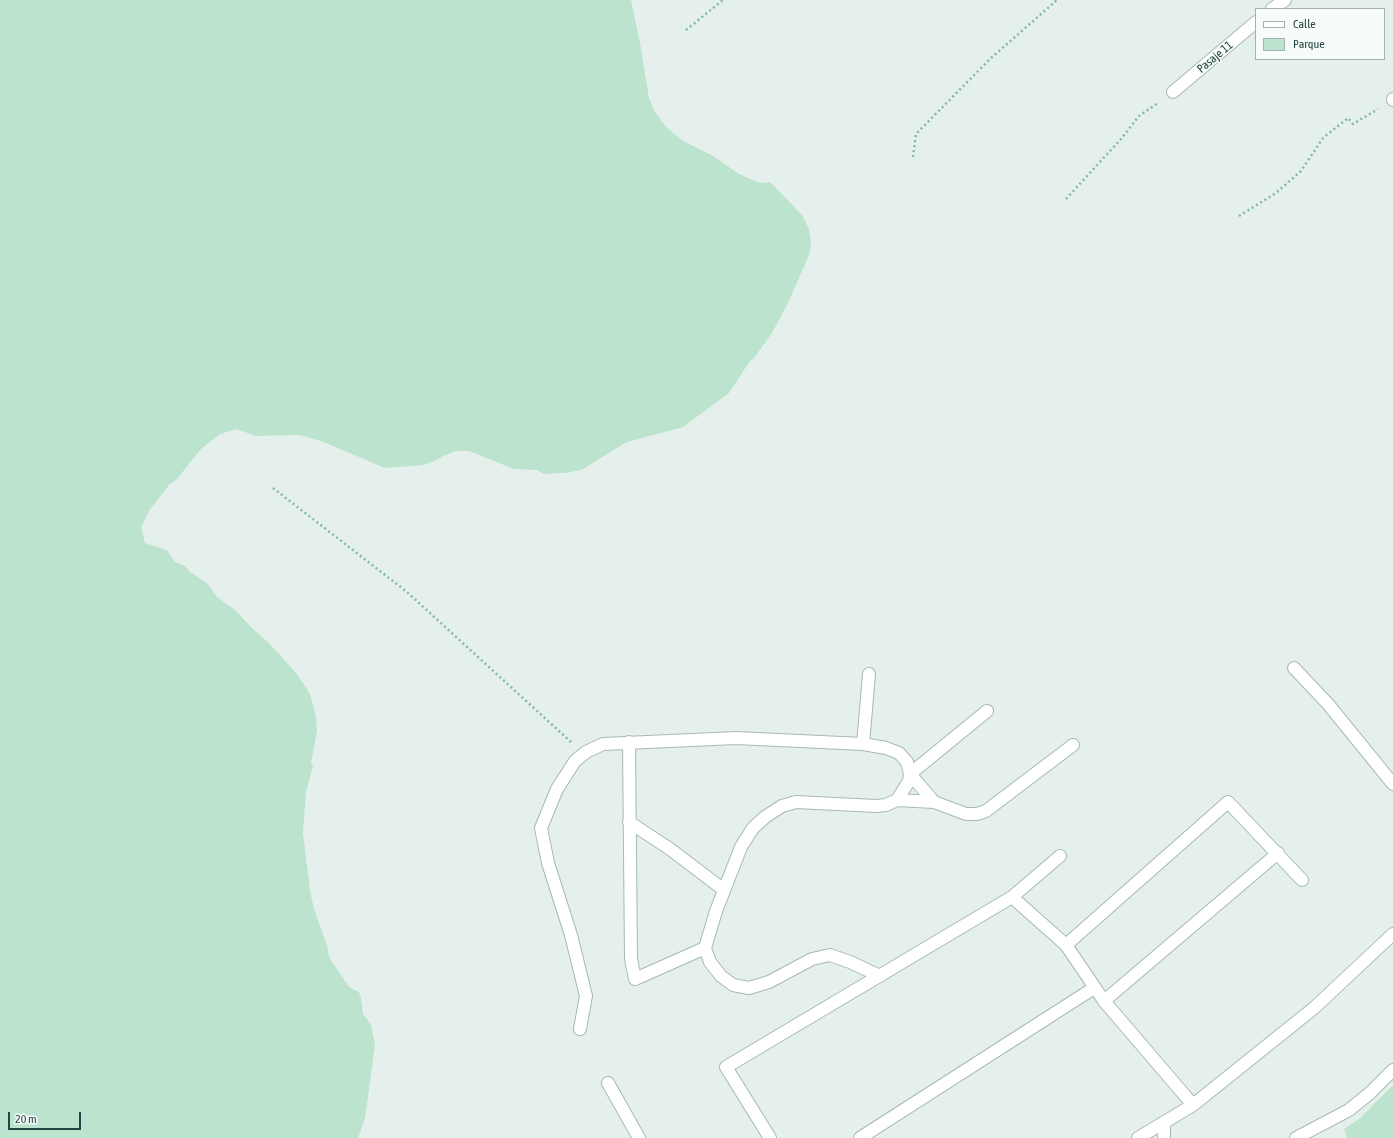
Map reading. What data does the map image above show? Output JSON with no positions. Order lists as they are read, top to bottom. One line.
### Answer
{"streets":{"street":["Pasaje 11"]},"legend":["Calle","Parque"],"scale_bar":"20 m"}
